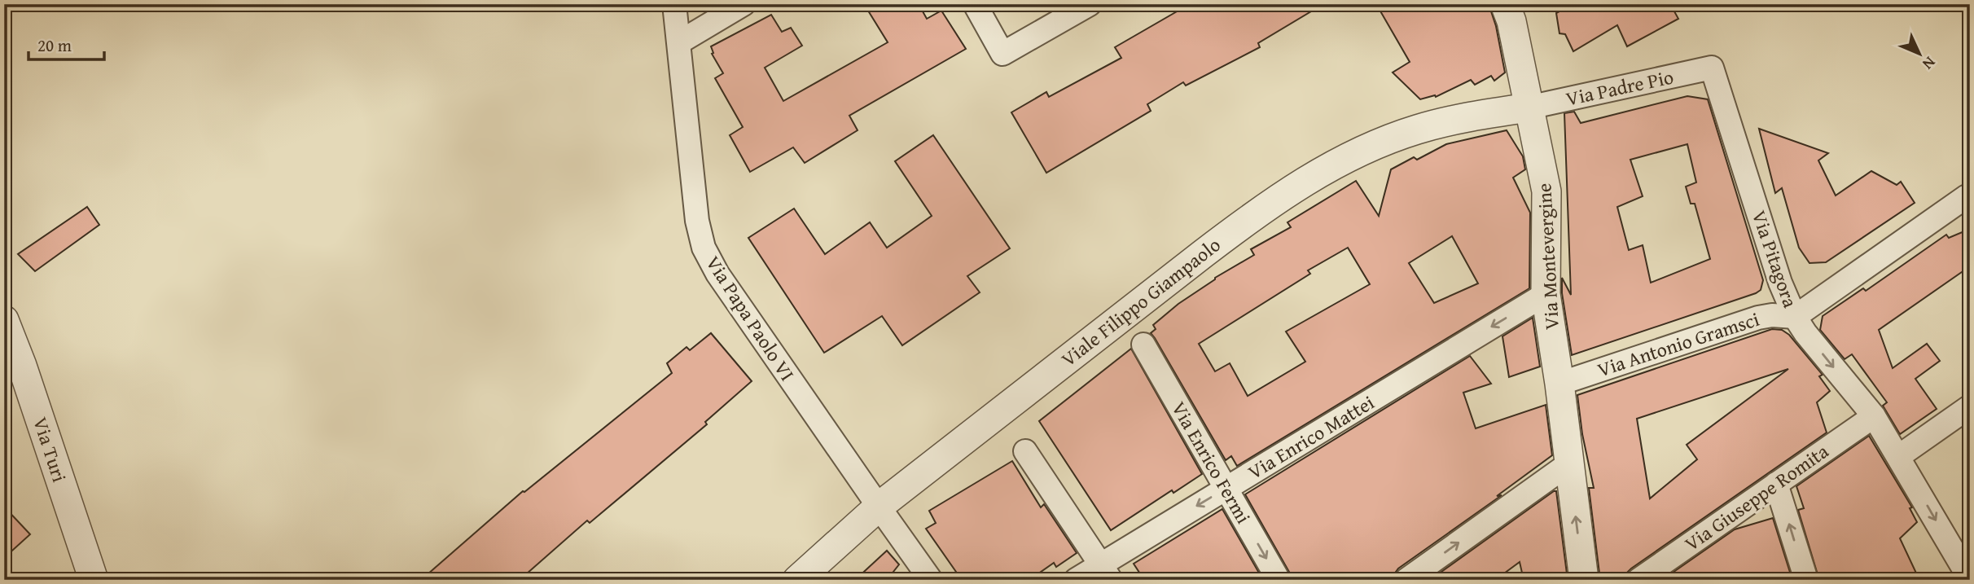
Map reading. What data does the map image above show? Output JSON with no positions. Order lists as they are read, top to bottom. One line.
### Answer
{"streets":{"street":["Via Padre Pio","Via Montevergine","Via Pitagora","Viale Filippo Giampaolo","Via Papa Paolo VI","Via Antonio Gramsci","Via Enrico Mattei","Via Turi","Via Enrico Fermi","Via Giuseppe Romita"]},"crossings":[["Via Padre Pio","Via Montevergine"],["Via Padre Pio","Via Pitagora"],["Via Padre Pio","Viale Filippo Giampaolo"],["Via Montevergine","Viale Filippo Giampaolo"],["Via Montevergine","Via Antonio Gramsci"],["Via Montevergine","Via Enrico Mattei"],["Via Pitagora","Via Antonio Gramsci"],["Via Pitagora","Via Giuseppe Romita"],["Viale Filippo Giampaolo","Via Papa Paolo VI"],["Via Enrico Mattei","Via Enrico Fermi"]],"one_way":["Via Pitagora","Via Enrico Fermi"],"scale_bar":"20 m","north":"bottom right"}
